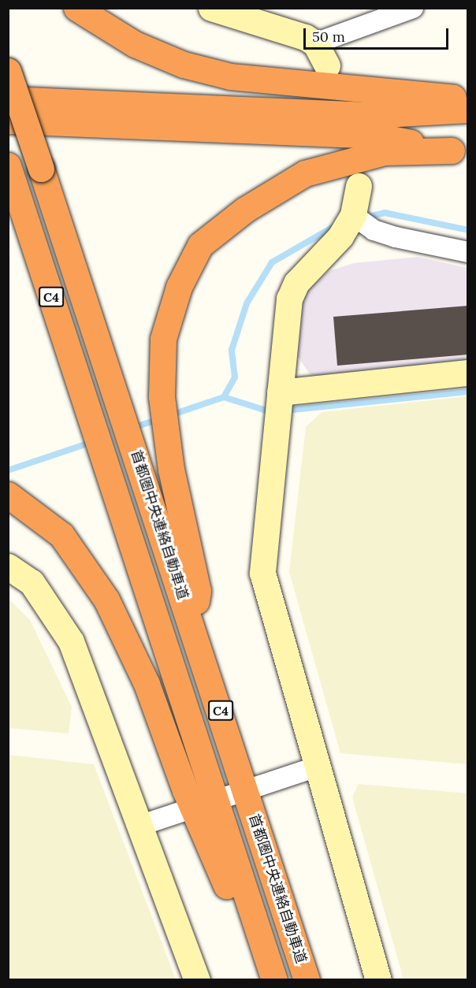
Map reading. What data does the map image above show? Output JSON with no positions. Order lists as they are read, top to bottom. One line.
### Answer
{"streets":{"highway":["C4","首都圏中央連絡自動車道"]},"scale_bar":"50 m"}
